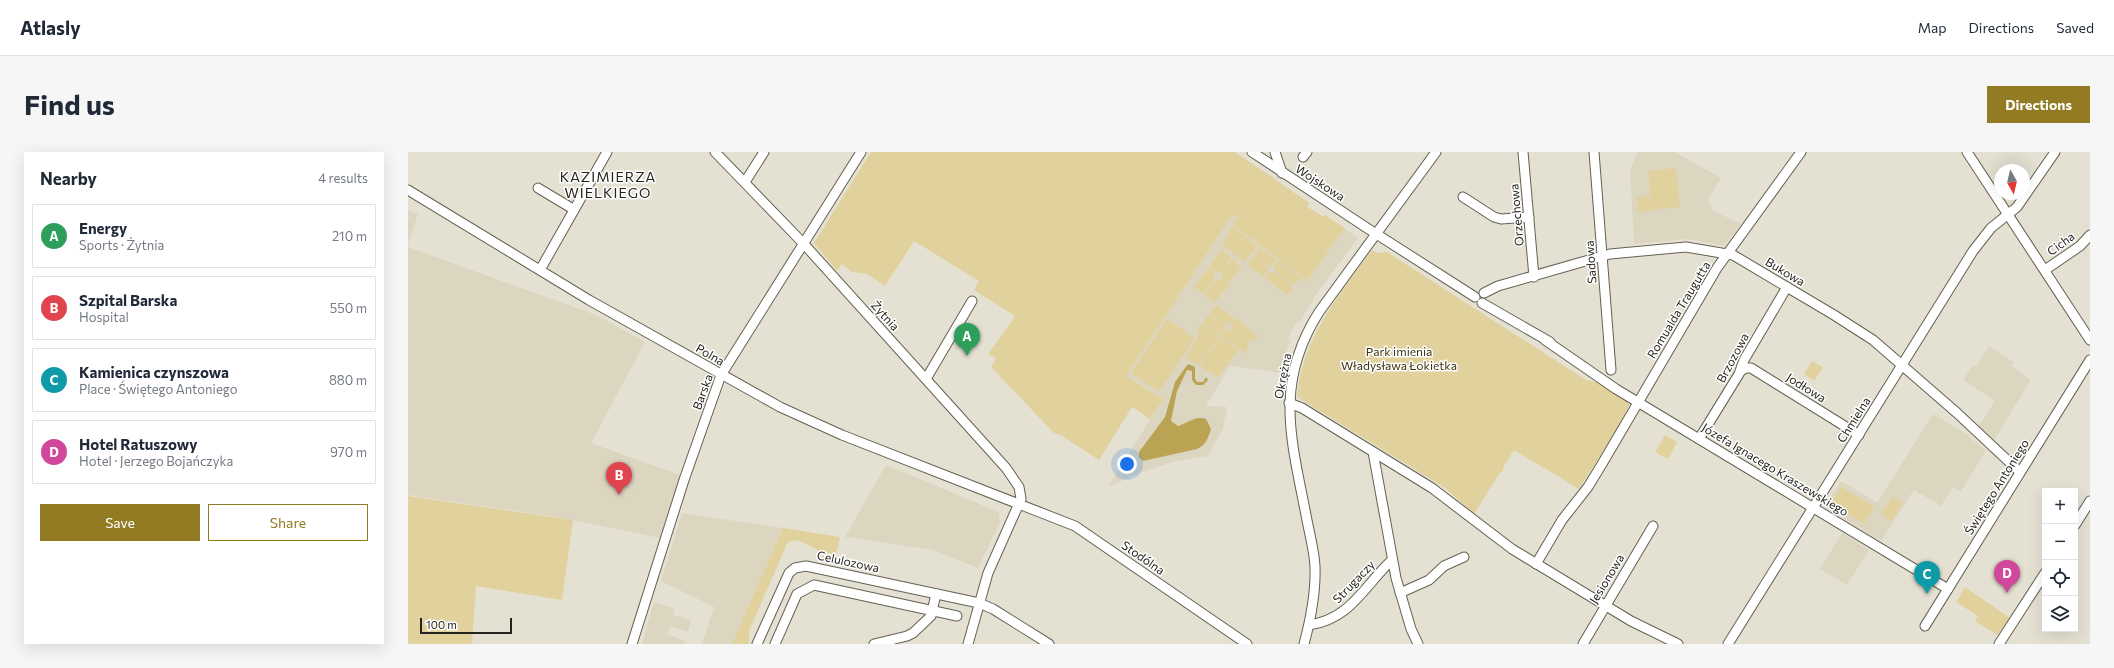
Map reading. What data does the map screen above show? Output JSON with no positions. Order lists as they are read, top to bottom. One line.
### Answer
{"streets":{"street":["Wojskowa","Orzechowa","Cicha","Sadowa","Bukowa","Romualda Traugutta","Żytnia","Polna","Brzozowa","Okrężna","Jodłowa","Barska","Chmielna","Józefa Ignacego Kraszewskiego","Świętego Antoniego","Stodólna","Celulozowa","Jesionowa","Strugaczy"]},"crossings":[["Wojskowa","Okrężna"],["Wojskowa","Józefa Ignacego Kraszewskiego"],["Orzechowa","Bukowa"],["Sadowa","Bukowa"],["Bukowa","Romualda Traugutta"],["Bukowa","Brzozowa"],["Bukowa","Chmielna"],["Bukowa","Józefa Ignacego Kraszewskiego"],["Bukowa","Świętego Antoniego"],["Romualda Traugutta","Józefa Ignacego Kraszewskiego"],["Żytnia","Polna"],["Żytnia","Barska"],["Żytnia","Stodólna"],["Polna","Barska"],["Polna","Stodólna"],["Brzozowa","Jodłowa"],["Brzozowa","Józefa Ignacego Kraszewskiego"],["Okrężna","Józefa Ignacego Kraszewskiego"],["Okrężna","Strugaczy"],["Jodłowa","Chmielna"],["Chmielna","Józefa Ignacego Kraszewskiego"],["Józefa Ignacego Kraszewskiego","Świętego Antoniego"]],"districts":["KAZIMIERZA WIELKIEGO"],"parks":["Park imienia Władysława Łokietka"],"scale_bar":"100 m","north":"bottom","page":{"header":"Atlasly","nav":["Map","Directions","Saved"],"buttons":["Directions",["Save","Share"]],"title":"Find us","heading":["Nearby","4 results"],"list":[{"mark":"A","name":"Energy","note":"Sports · Żytnia","value":"210 m"},{"mark":"B","name":"Szpital Barska","note":"Hospital","value":"550 m"},{"mark":"C","name":"Kamienica czynszowa","note":"Place · Świętego Antoniego","value":"880 m"},{"mark":"D","name":"Hotel Ratuszowy","note":"Hotel · Jerzego Bojańczyka","value":"970 m"}],"pins":["A","B","D","C"],"map_buttons":["+","−"],"scale":"100 m"}}
